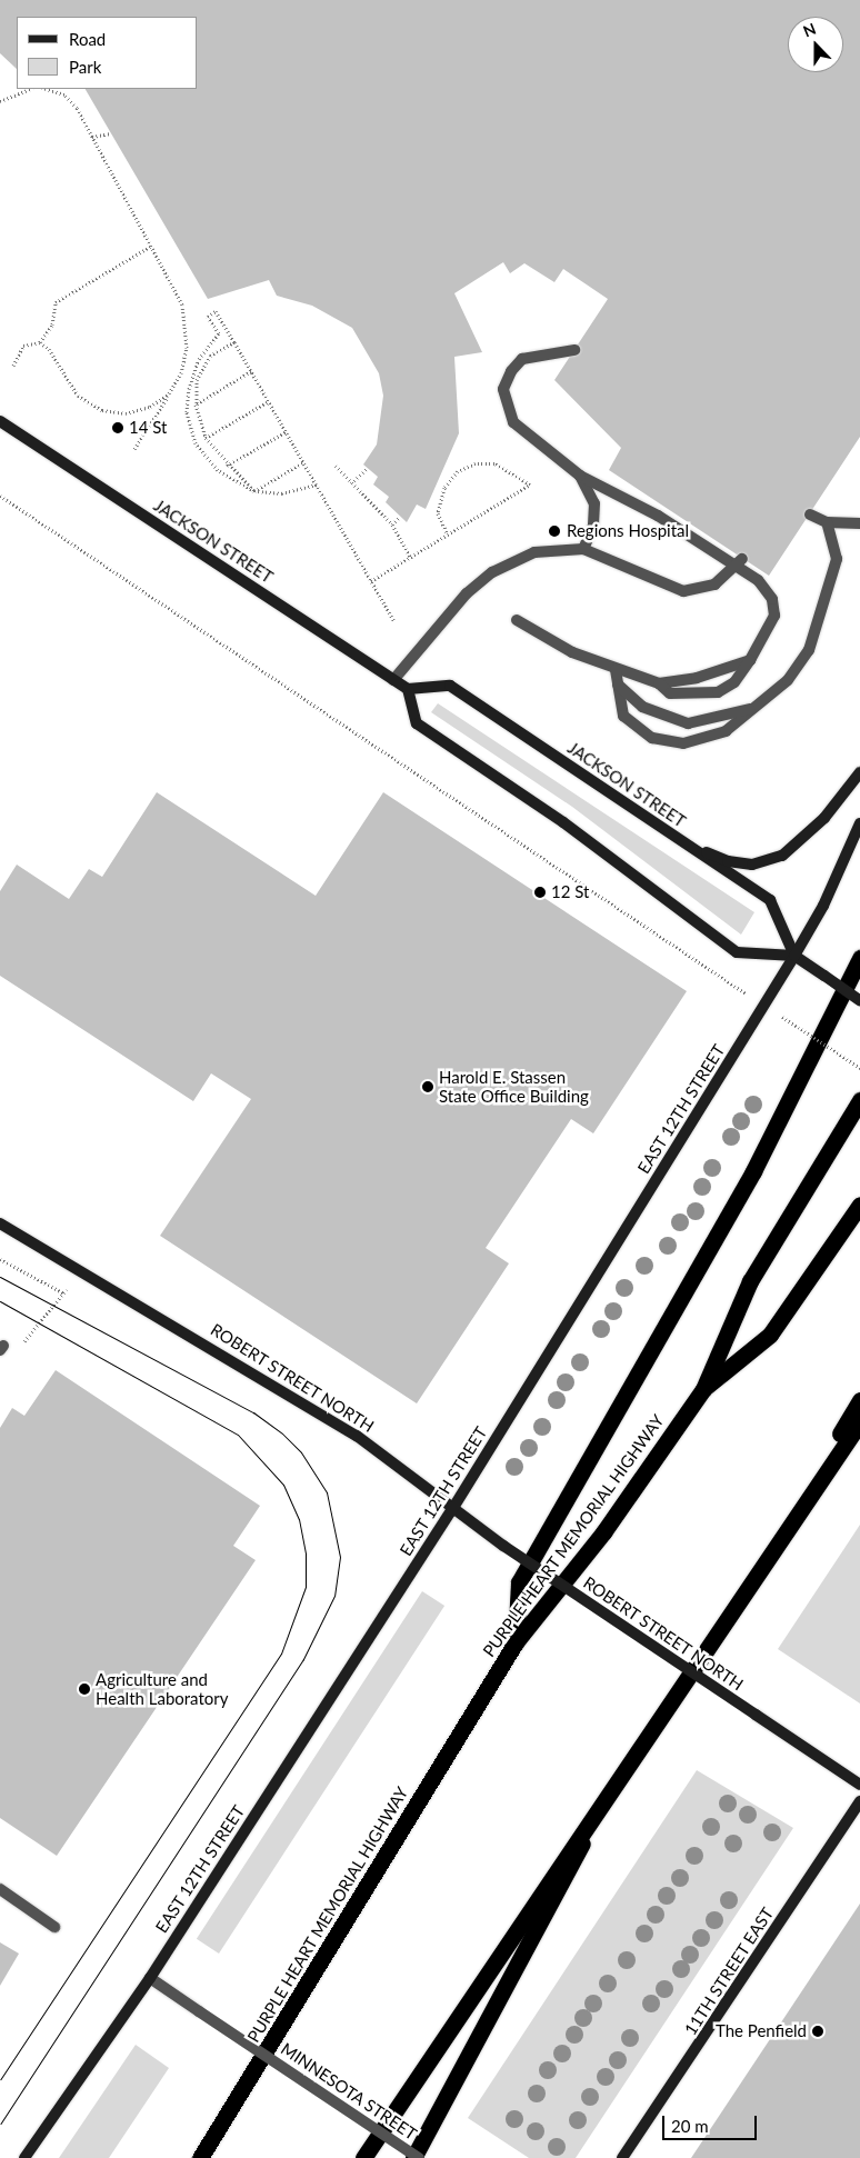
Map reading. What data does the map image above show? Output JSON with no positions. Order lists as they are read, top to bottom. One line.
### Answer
{"streets":{"highway":["PURPLE HEART MEMORIAL HIGHWAY"],"main road":["JACKSON STREET","EAST 12TH STREET","ROBERT STREET NORTH","11TH STREET EAST"],"street":["MINNESOTA STREET"]},"crossings":[["JACKSON STREET","EAST 12TH STREET"],["EAST 12TH STREET","ROBERT STREET NORTH"],["EAST 12TH STREET","MINNESOTA STREET"]],"places":["14 St","Regions Hospital","12 St","Harold E. Stassen State Office Building","Agriculture and Health Laboratory","The Penfield"],"legend":["Road","Park"],"scale_bar":"20 m","north":"top"}
